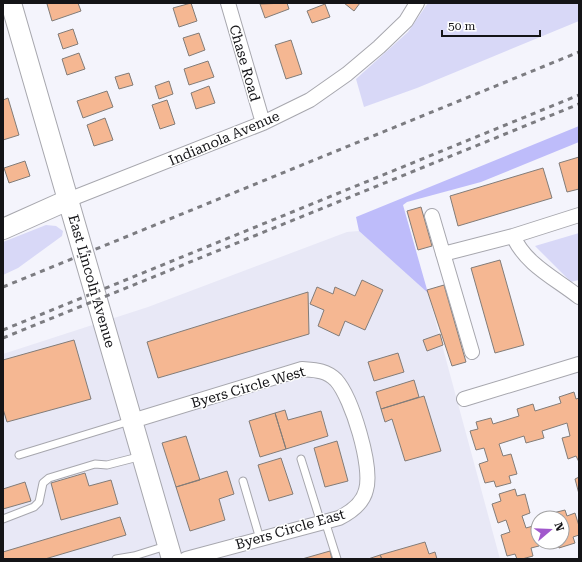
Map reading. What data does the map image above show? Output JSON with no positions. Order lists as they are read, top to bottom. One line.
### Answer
{"streets":{"main road":["Indianola Avenue","East Lincoln Avenue"],"street":["Chase Road","Byers Circle West","Byers Circle East"]},"crossings":[["Chase Road","Indianola Avenue"],["Indianola Avenue","East Lincoln Avenue"],["East Lincoln Avenue","Byers Circle West"],["Byers Circle West","Byers Circle East"]],"scale_bar":"50 m","north":"right"}
